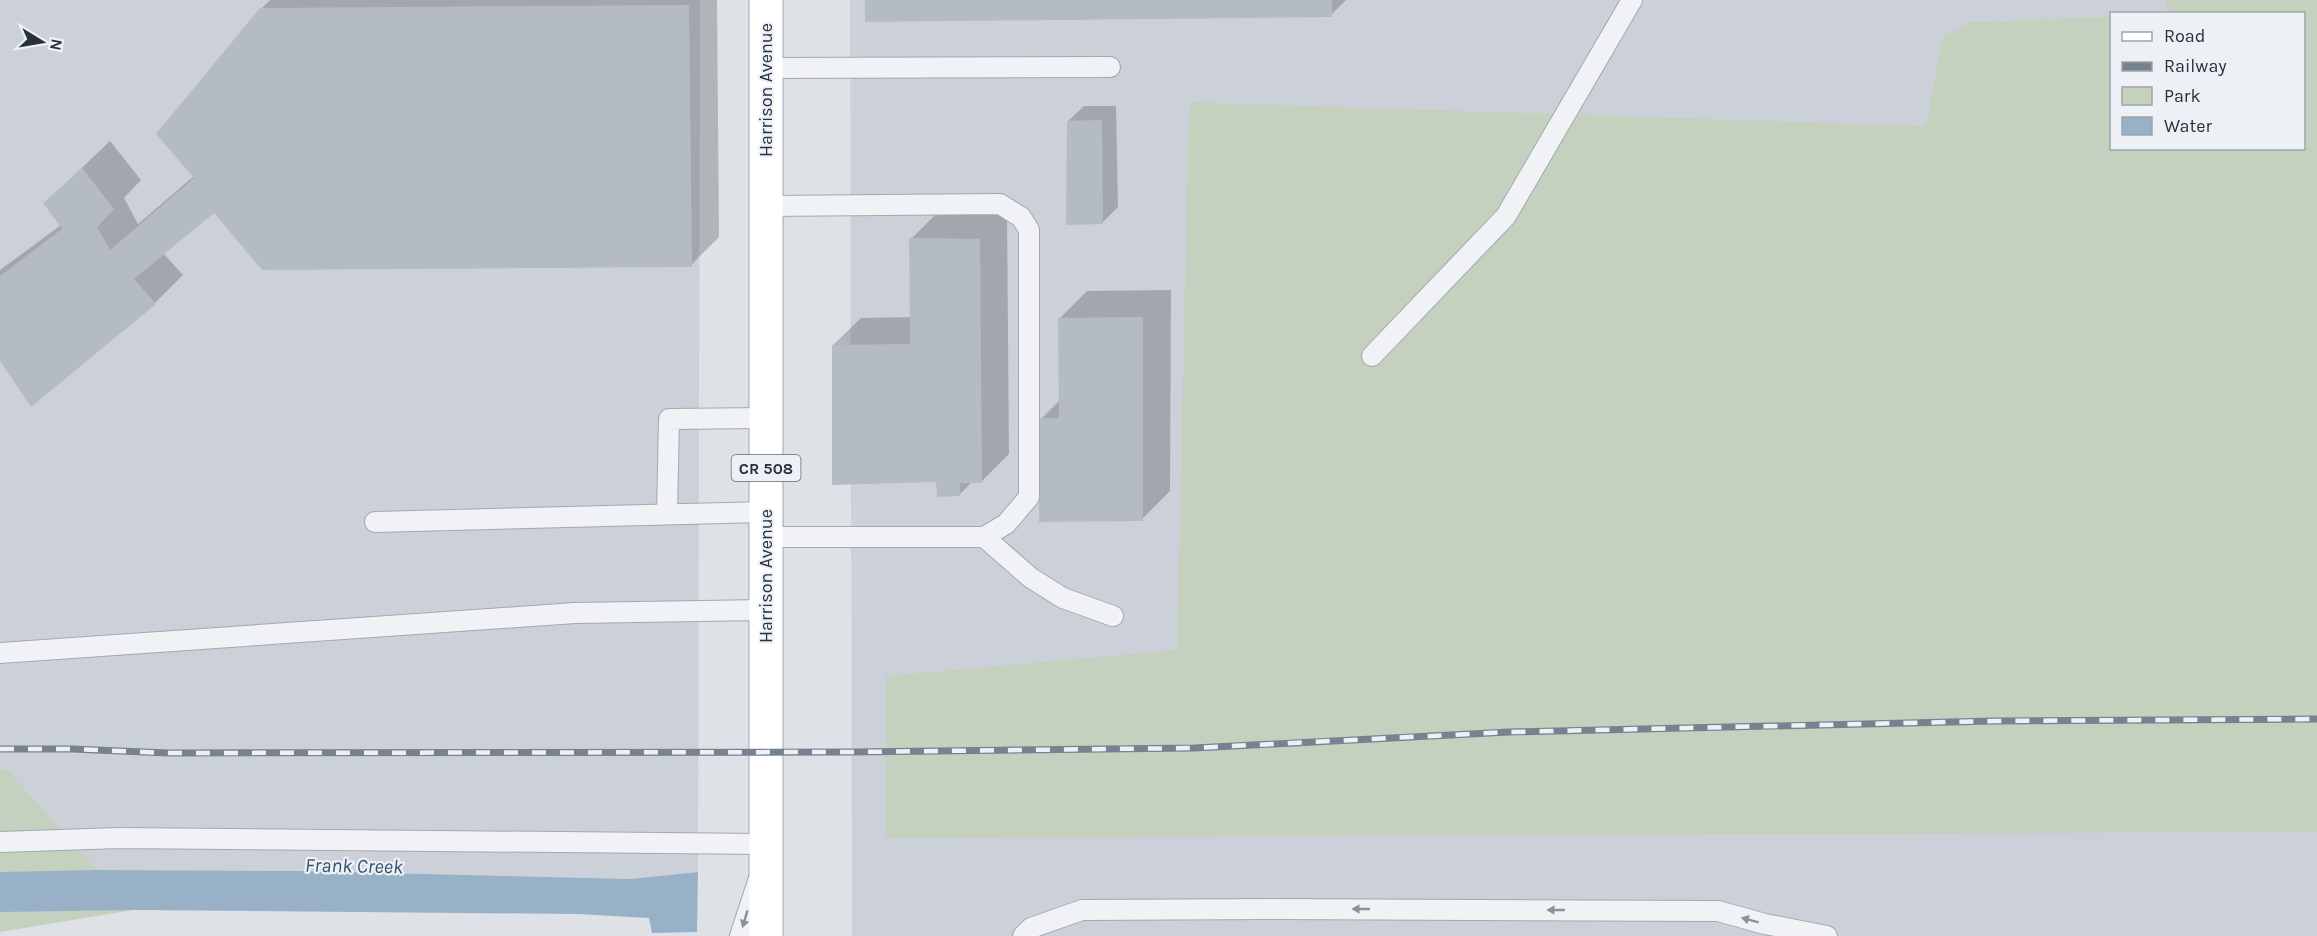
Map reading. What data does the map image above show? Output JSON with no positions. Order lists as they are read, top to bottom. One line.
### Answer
{"streets":{"main road":["Harrison Avenue","CR 508"]},"water":["Frank Creek"],"legend":["Road","Railway","Park","Water"],"north":"right"}
